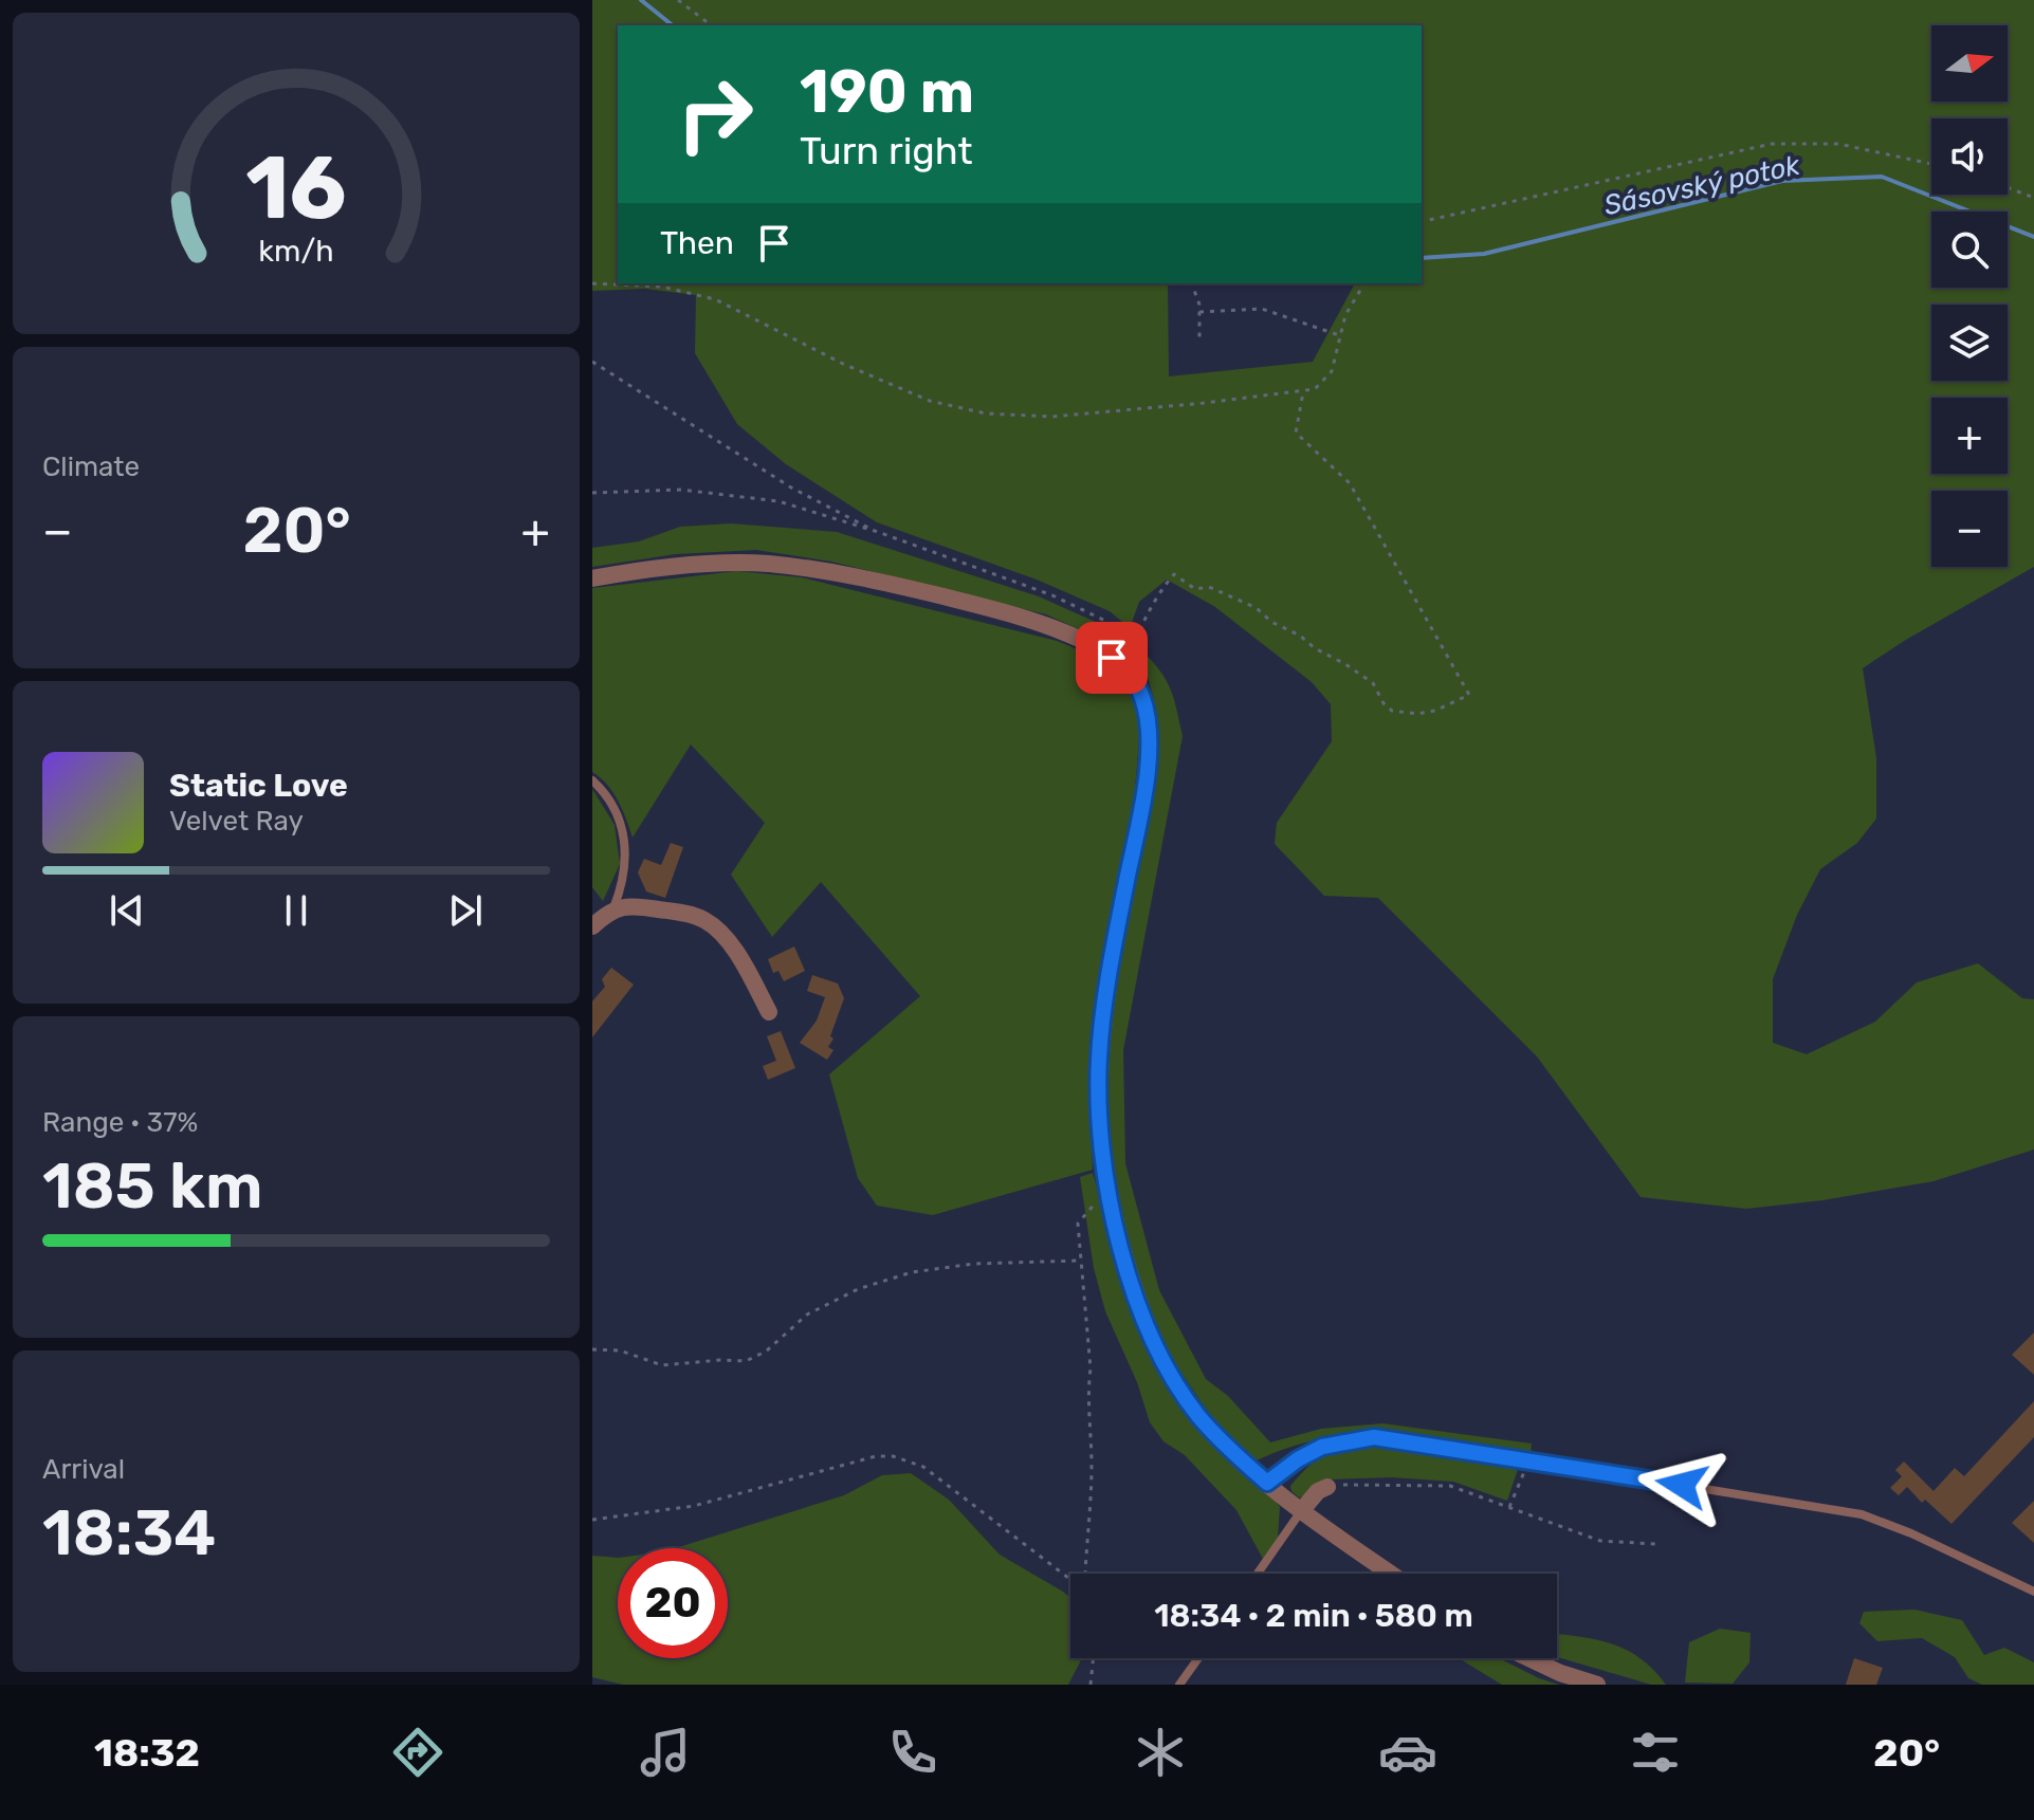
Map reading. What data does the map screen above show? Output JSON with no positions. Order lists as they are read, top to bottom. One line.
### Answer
{"water":["Sásovský potok"],"north":"right","page":{"map_buttons":["+","−"],"turn":["190 m","Turn right"],"then":"Then","tile":["Climate",["Range · 37%","185 km"],["Arrival","18:34"]],"heat":["−","20°","+"],"song":["Static Love","Velvet Ray"],"limit":"20","trip":"18:34 · 2 min · 580 m","tabs":["18:32","20°"],"gauge":["16","km/h"]}}
